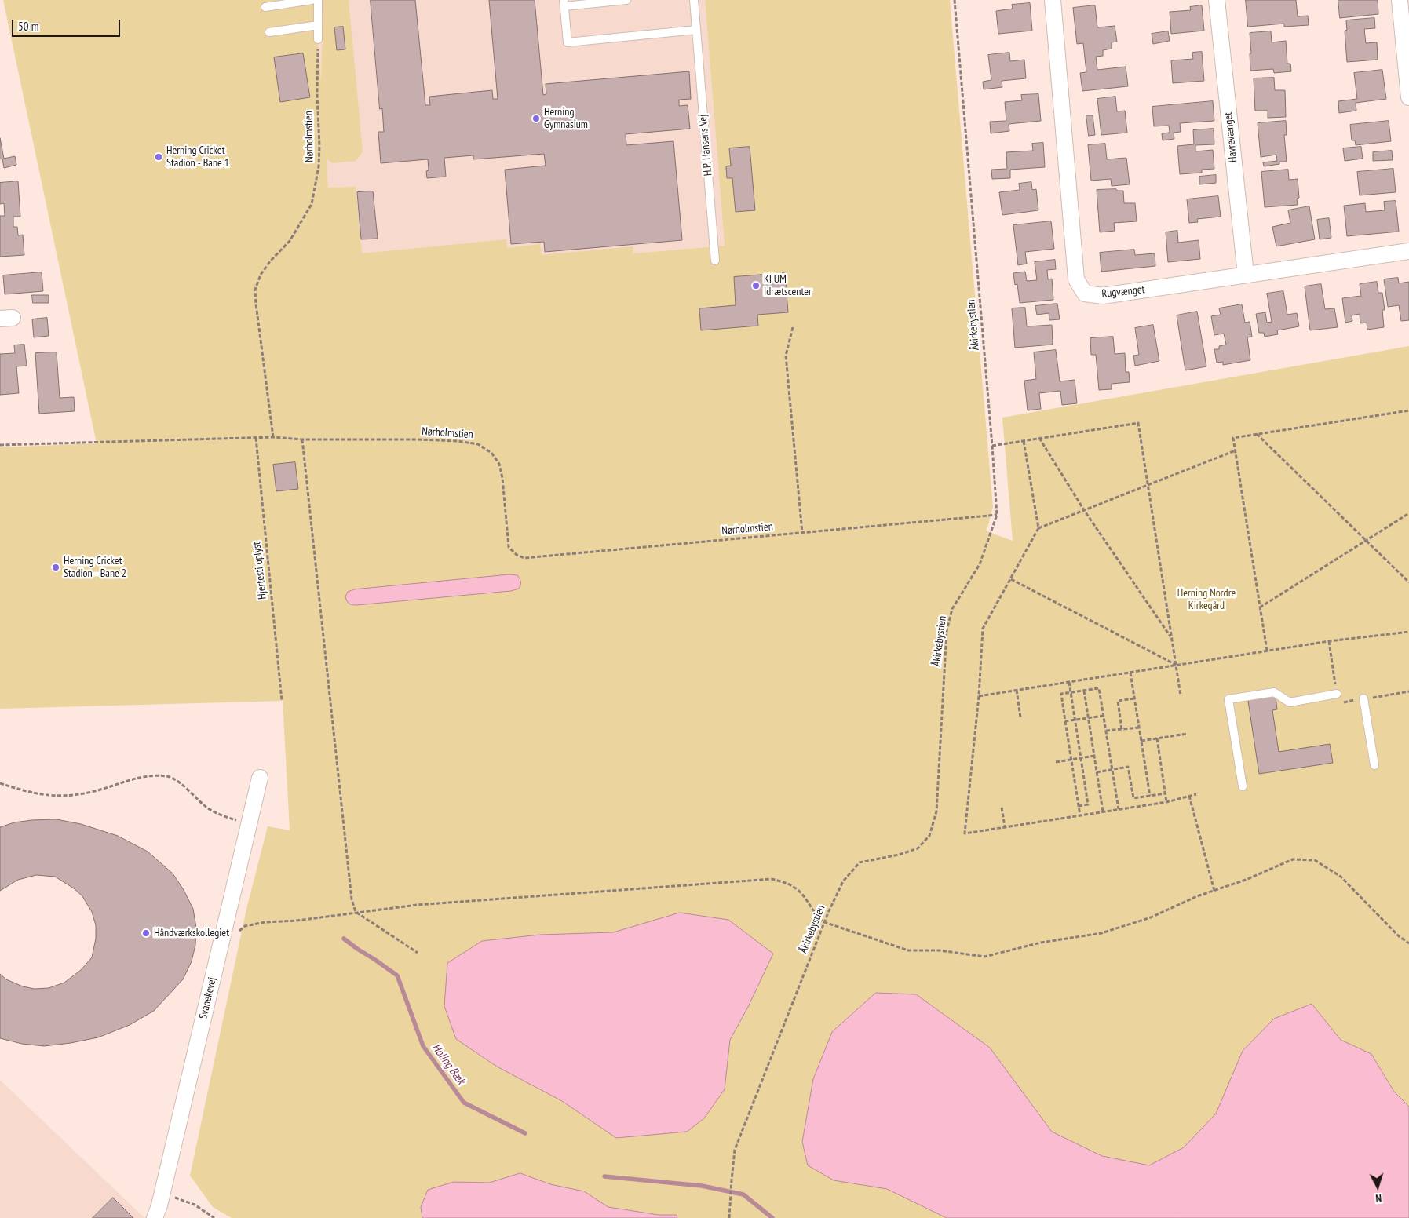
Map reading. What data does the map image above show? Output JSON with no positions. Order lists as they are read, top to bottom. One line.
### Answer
{"streets":{"street":["Havrevænget","Rugvænget","Svanekevej"],"lane":["H.P. Hansens Vej"],"path":["Nørholmstien","Åkirkebystien","Hjertesti oplyst"]},"crossings":[["Nørholmstien","Åkirkebystien"],["Havrevænget","Rugvænget"]],"water":["Holing Bæk"],"parks":["Herning Nordre Kirkegård"],"places":["Herning Gymnasium","Herning Cricket Stadion - Bane 1","KFUM Idrætscenter","Herning Cricket Stadion - Bane 2","Håndværkskollegiet"],"scale_bar":"50 m","north":"bottom"}
